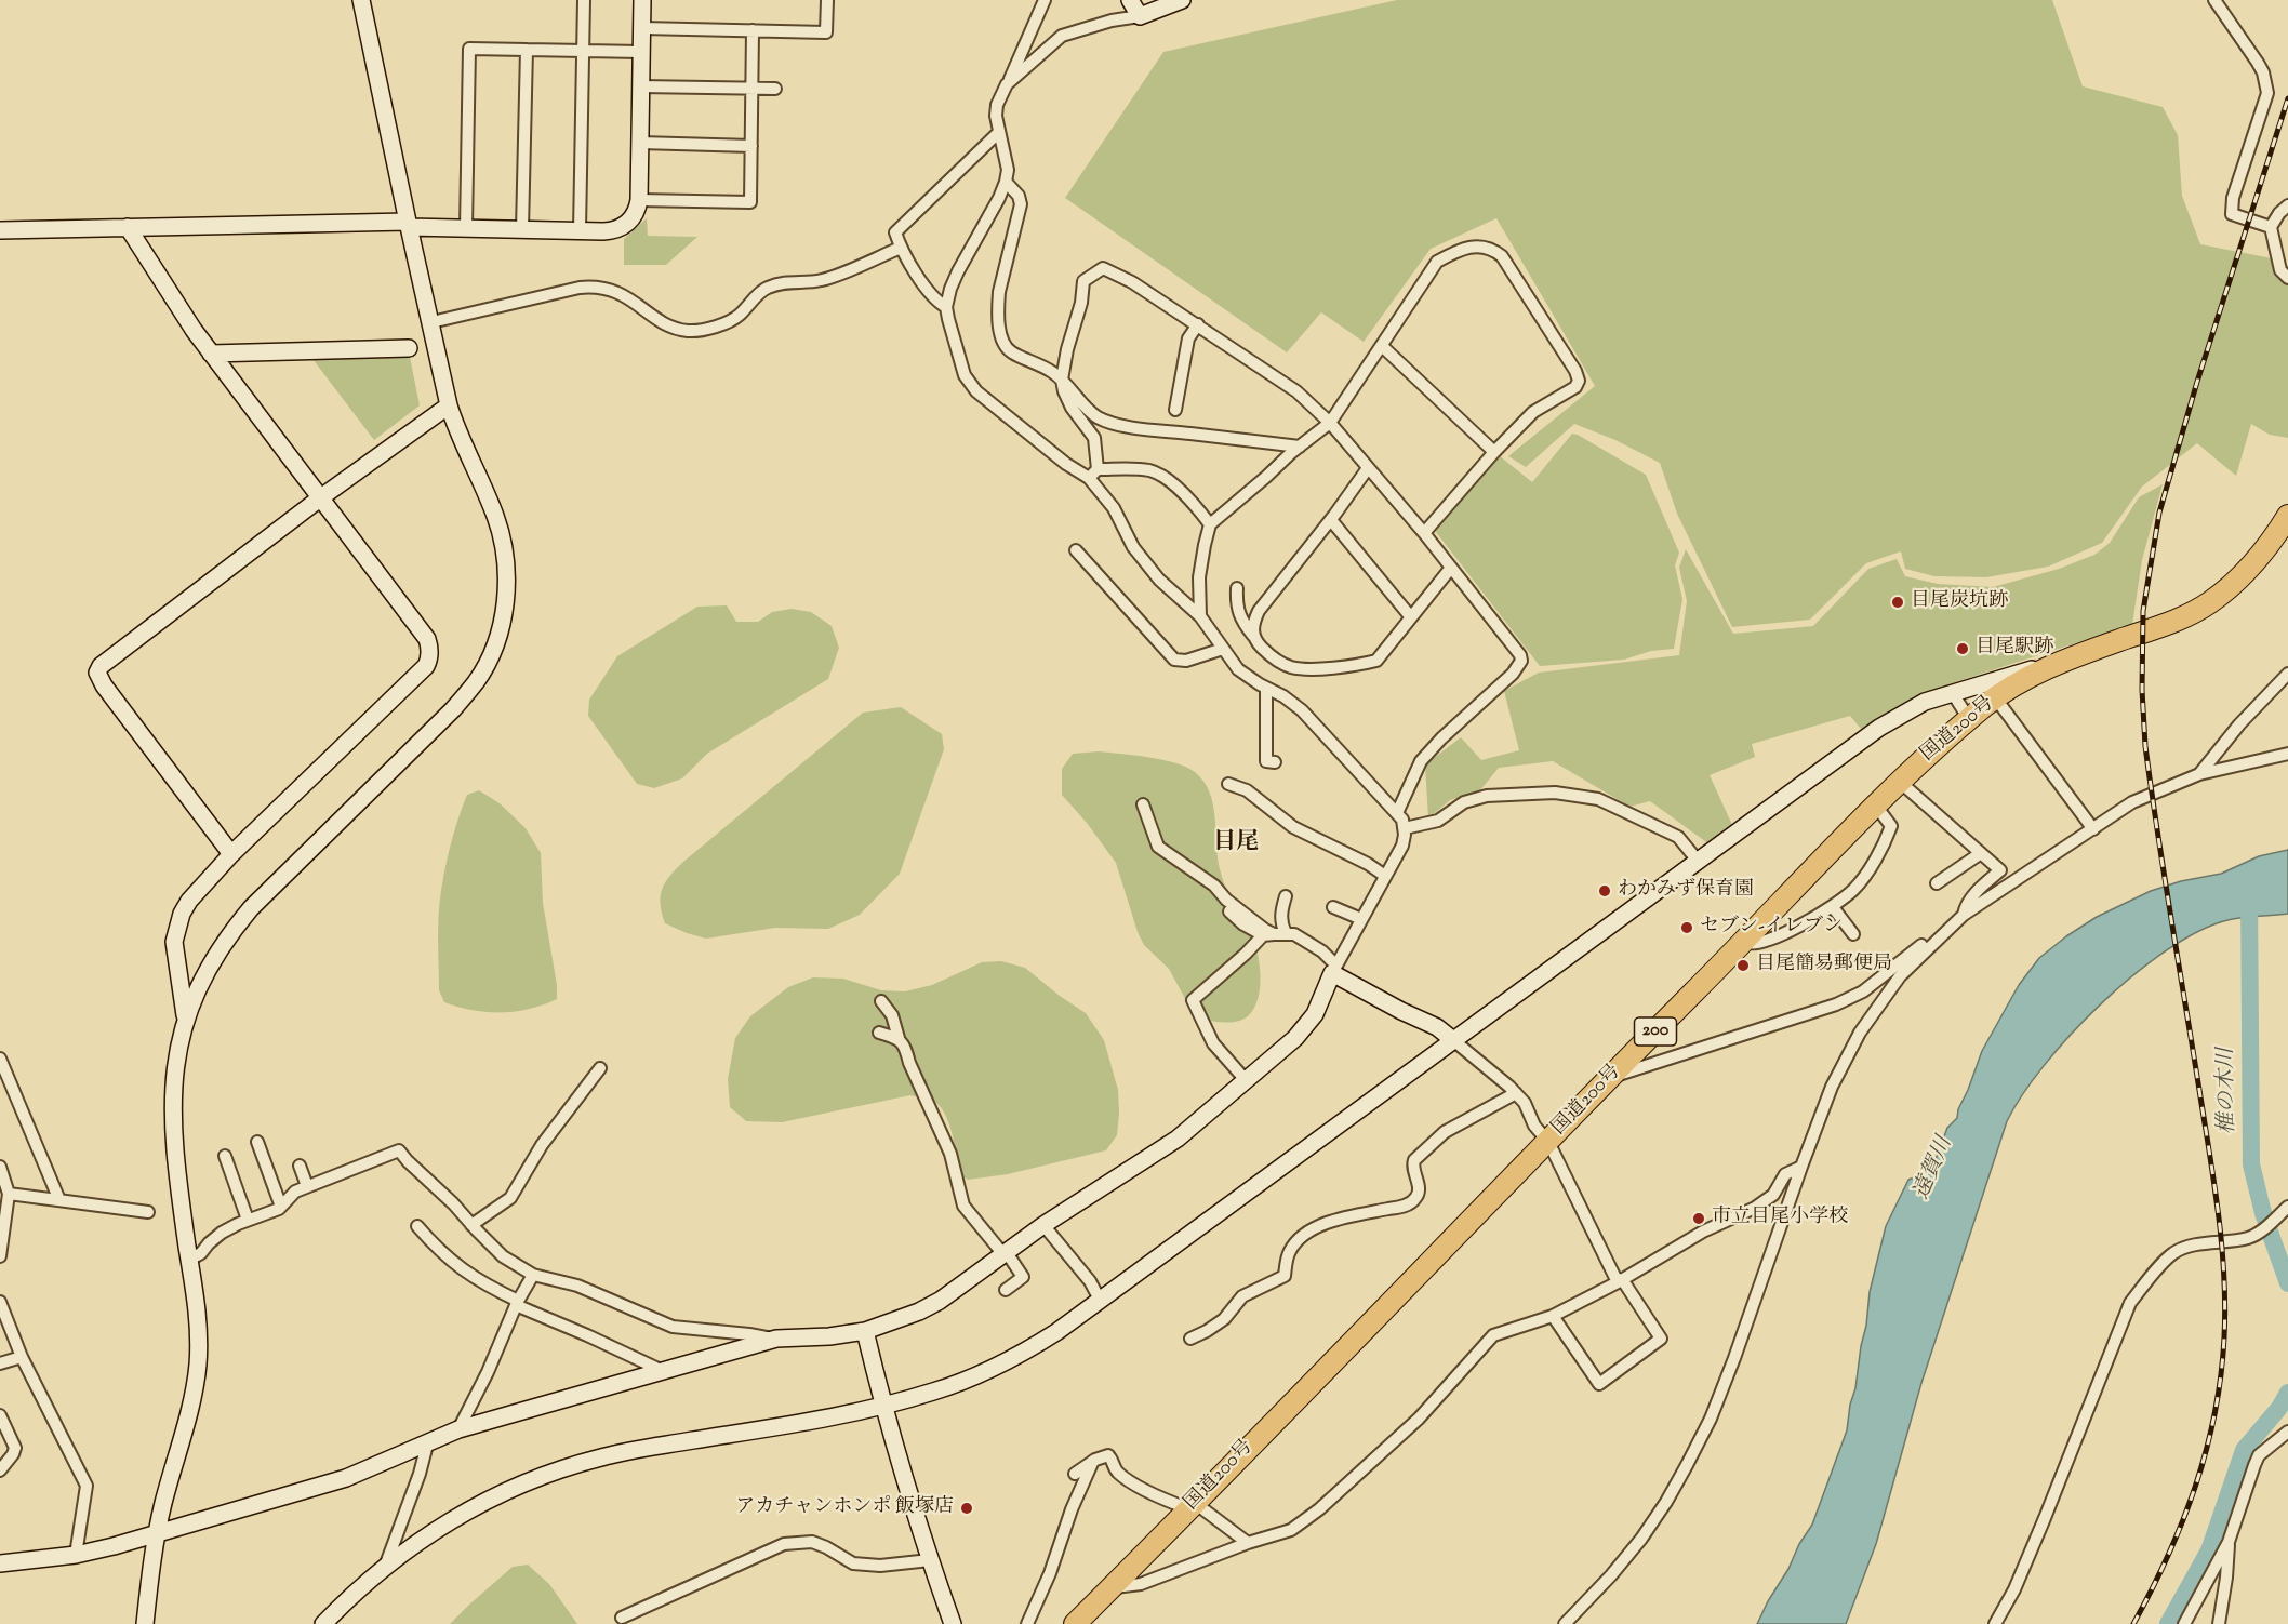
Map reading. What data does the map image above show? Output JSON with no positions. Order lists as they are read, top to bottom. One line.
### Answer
{"streets":{"highway":["国道200号","200"]},"districts":["目尾"],"water":["椎の木川","遠賀川"],"places":["目尾炭坑跡","目尾駅跡","わかみず保育園","セブン-イレブン","目尾簡易郵便局","市立目尾小学校","アカチャンホンポ 飯塚店"]}
